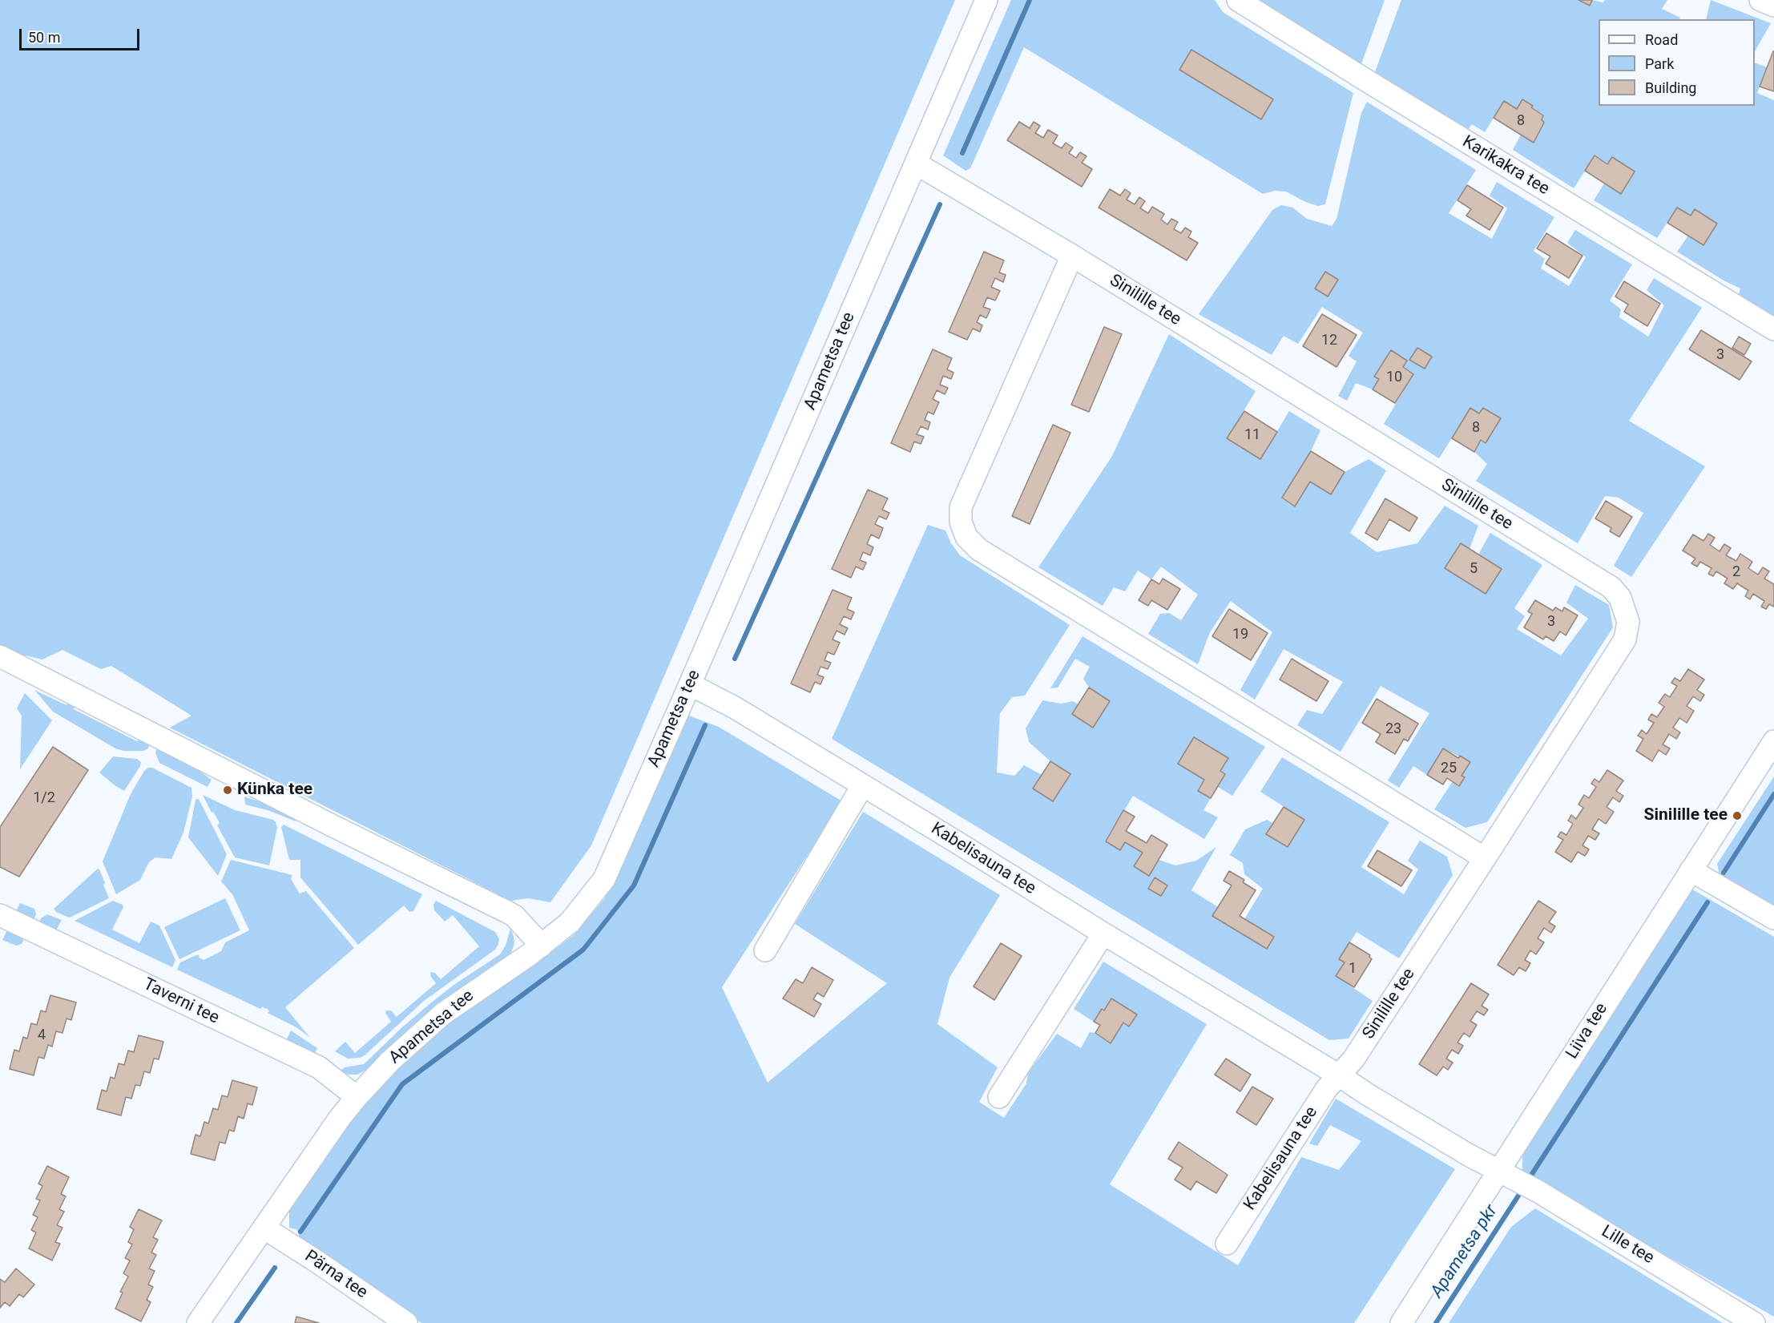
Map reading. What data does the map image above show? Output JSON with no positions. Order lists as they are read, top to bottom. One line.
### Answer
{"streets":{"street":["Karikakra tee","Sinilille tee","Apametsa tee","Kabelisauna tee","Taverni tee","Liiva tee","Lille tee","Pärna tee"]},"crossings":[["Sinilille tee","Apametsa tee"],["Sinilille tee","Kabelisauna tee"],["Apametsa tee","Kabelisauna tee"],["Apametsa tee","Taverni tee"],["Apametsa tee","Pärna tee"],["Kabelisauna tee","Liiva tee"],["Kabelisauna tee","Lille tee"],["Liiva tee","Lille tee"]],"water":["Apametsa pkr"],"places":["Künka tee","Sinilille tee"],"house_numbers":["8","12","3","10","8","11","5","2","3","19","23","25","1/2","1","4"],"legend":["Road","Park","Building"],"scale_bar":"50 m"}
